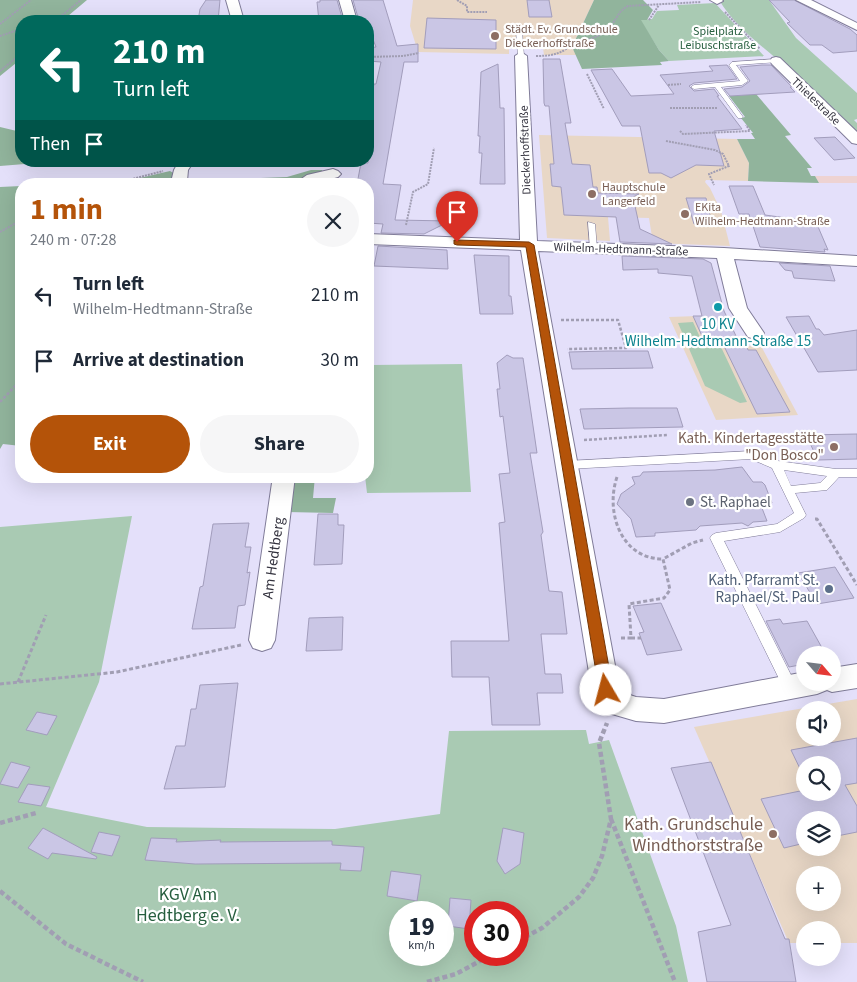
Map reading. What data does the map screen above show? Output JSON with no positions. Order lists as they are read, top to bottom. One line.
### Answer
{"streets":{"street":["Thielestraße","Dieckerhoffstraße","Wilhelm-Hedtmann-Straße","Am Hedtberg"]},"crossings":[["Dieckerhoffstraße","Wilhelm-Hedtmann-Straße"]],"parks":["Spielplatz Leibuschstraße","KGV Am Hedtberg e. V."],"places":["Städt. Ev. Grundschule Dieckerhoffstraße","Hauptschule Langerfeld","EKita Wilhelm-Hedtmann-Straße","10 KV Wilhelm-Hedtmann-Straße 15","Kath. Kindertagesstätte \"Don Bosco\"","St. Raphael","Kath. Pfarramt St. Raphael/St. Paul","Kath. Grundschule Windthorststraße"],"north":"bottom right","page":{"turn":["210 m","Turn left"],"then":"Then","heading":["1 min","240 m · 07:28"],"list":[{"name":"Turn left","note":"Wilhelm-Hedtmann-Straße","value":"210 m"},{"name":"Arrive at destination","value":"30 m"}],"buttons":["Exit","Share"],"map_buttons":["+","−"],"speed":"19 km/h","limit":"30"}}
